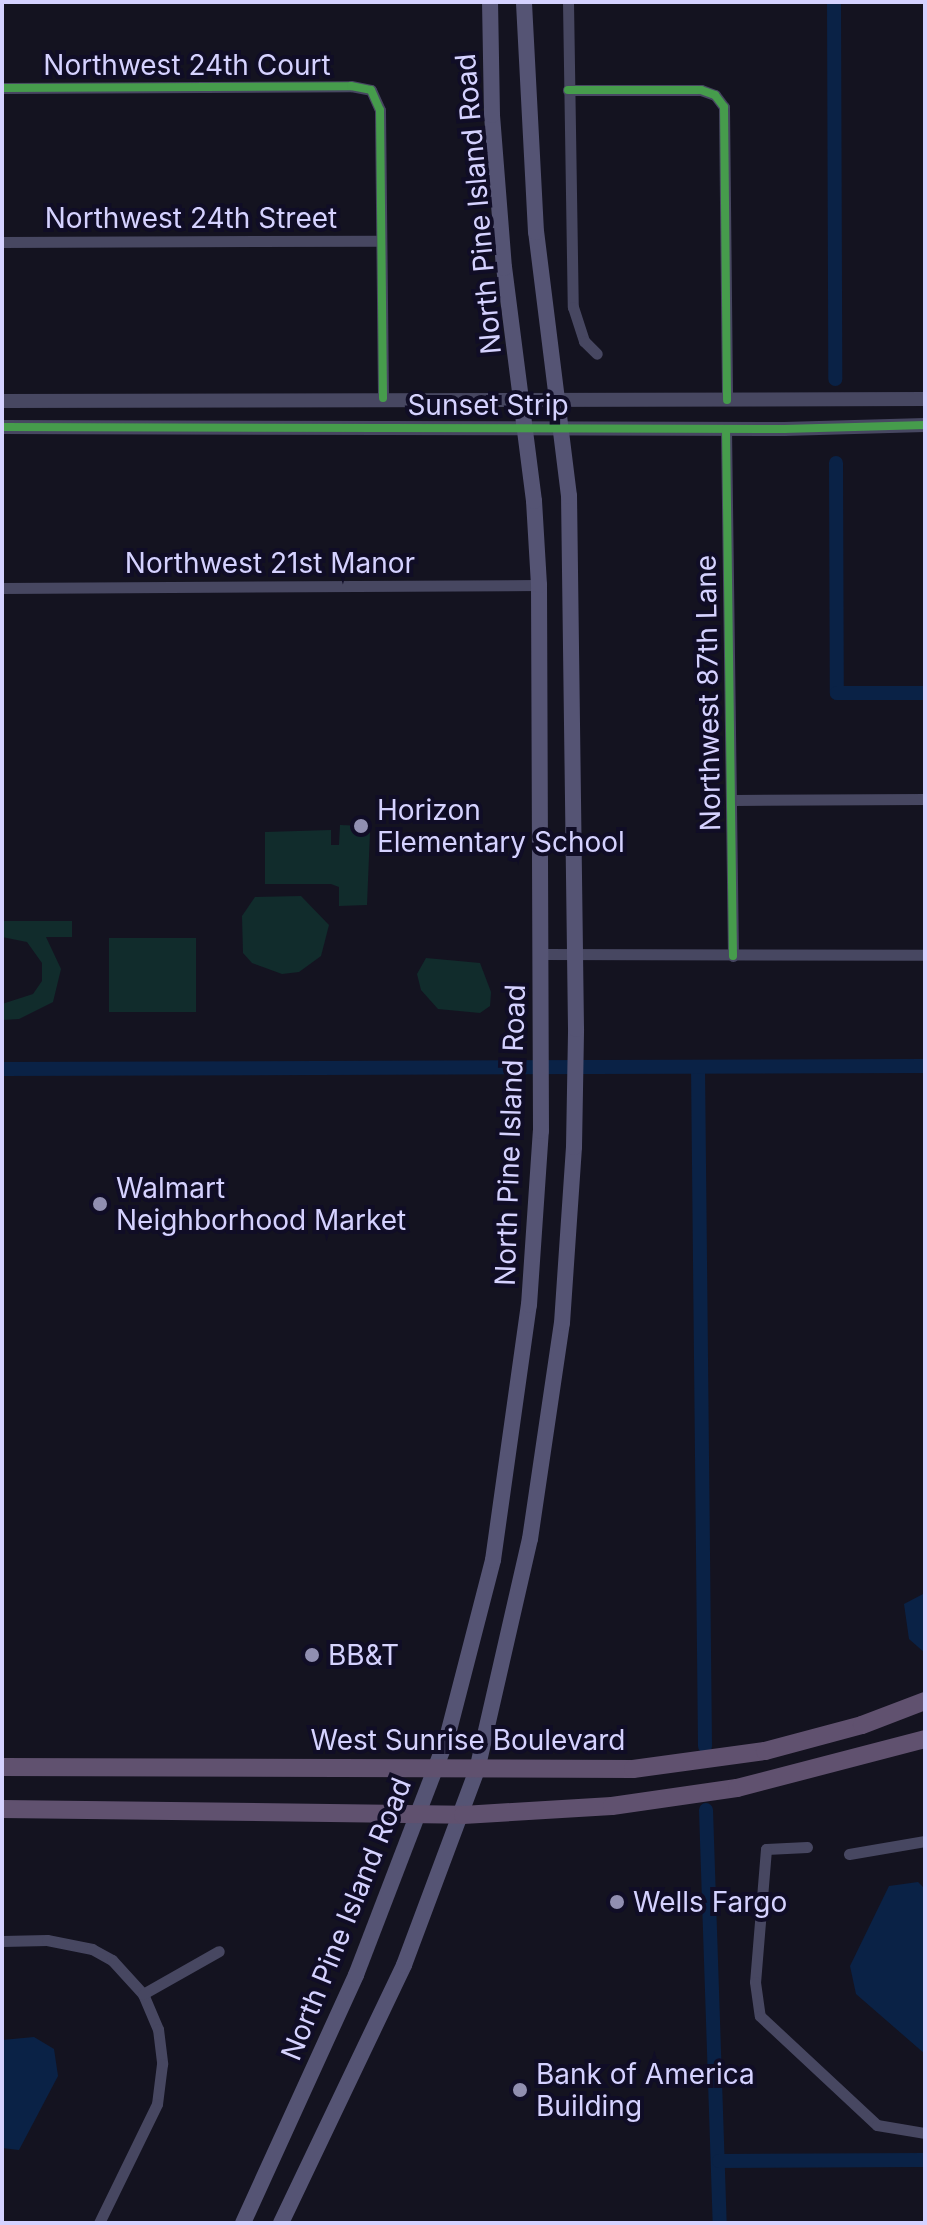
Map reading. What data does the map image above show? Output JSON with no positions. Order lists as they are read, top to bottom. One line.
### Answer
{"streets":{"highway":["West Sunrise Boulevard"],"main road":["North Pine Island Road"],"street":["Northwest 24th Court","Northwest 24th Street","Sunset Strip","Northwest 21st Manor","Northwest 87th Lane"]},"crossings":[["Northwest 24th Court","Northwest 24th Street"],["North Pine Island Road","Sunset Strip"],["North Pine Island Road","Northwest 21st Manor"],["North Pine Island Road","West Sunrise Boulevard"],["Sunset Strip","Northwest 87th Lane"]],"places":["Horizon Elementary School","Walmart Neighborhood Market","BB&T","Wells Fargo","Bank of America Building"]}
